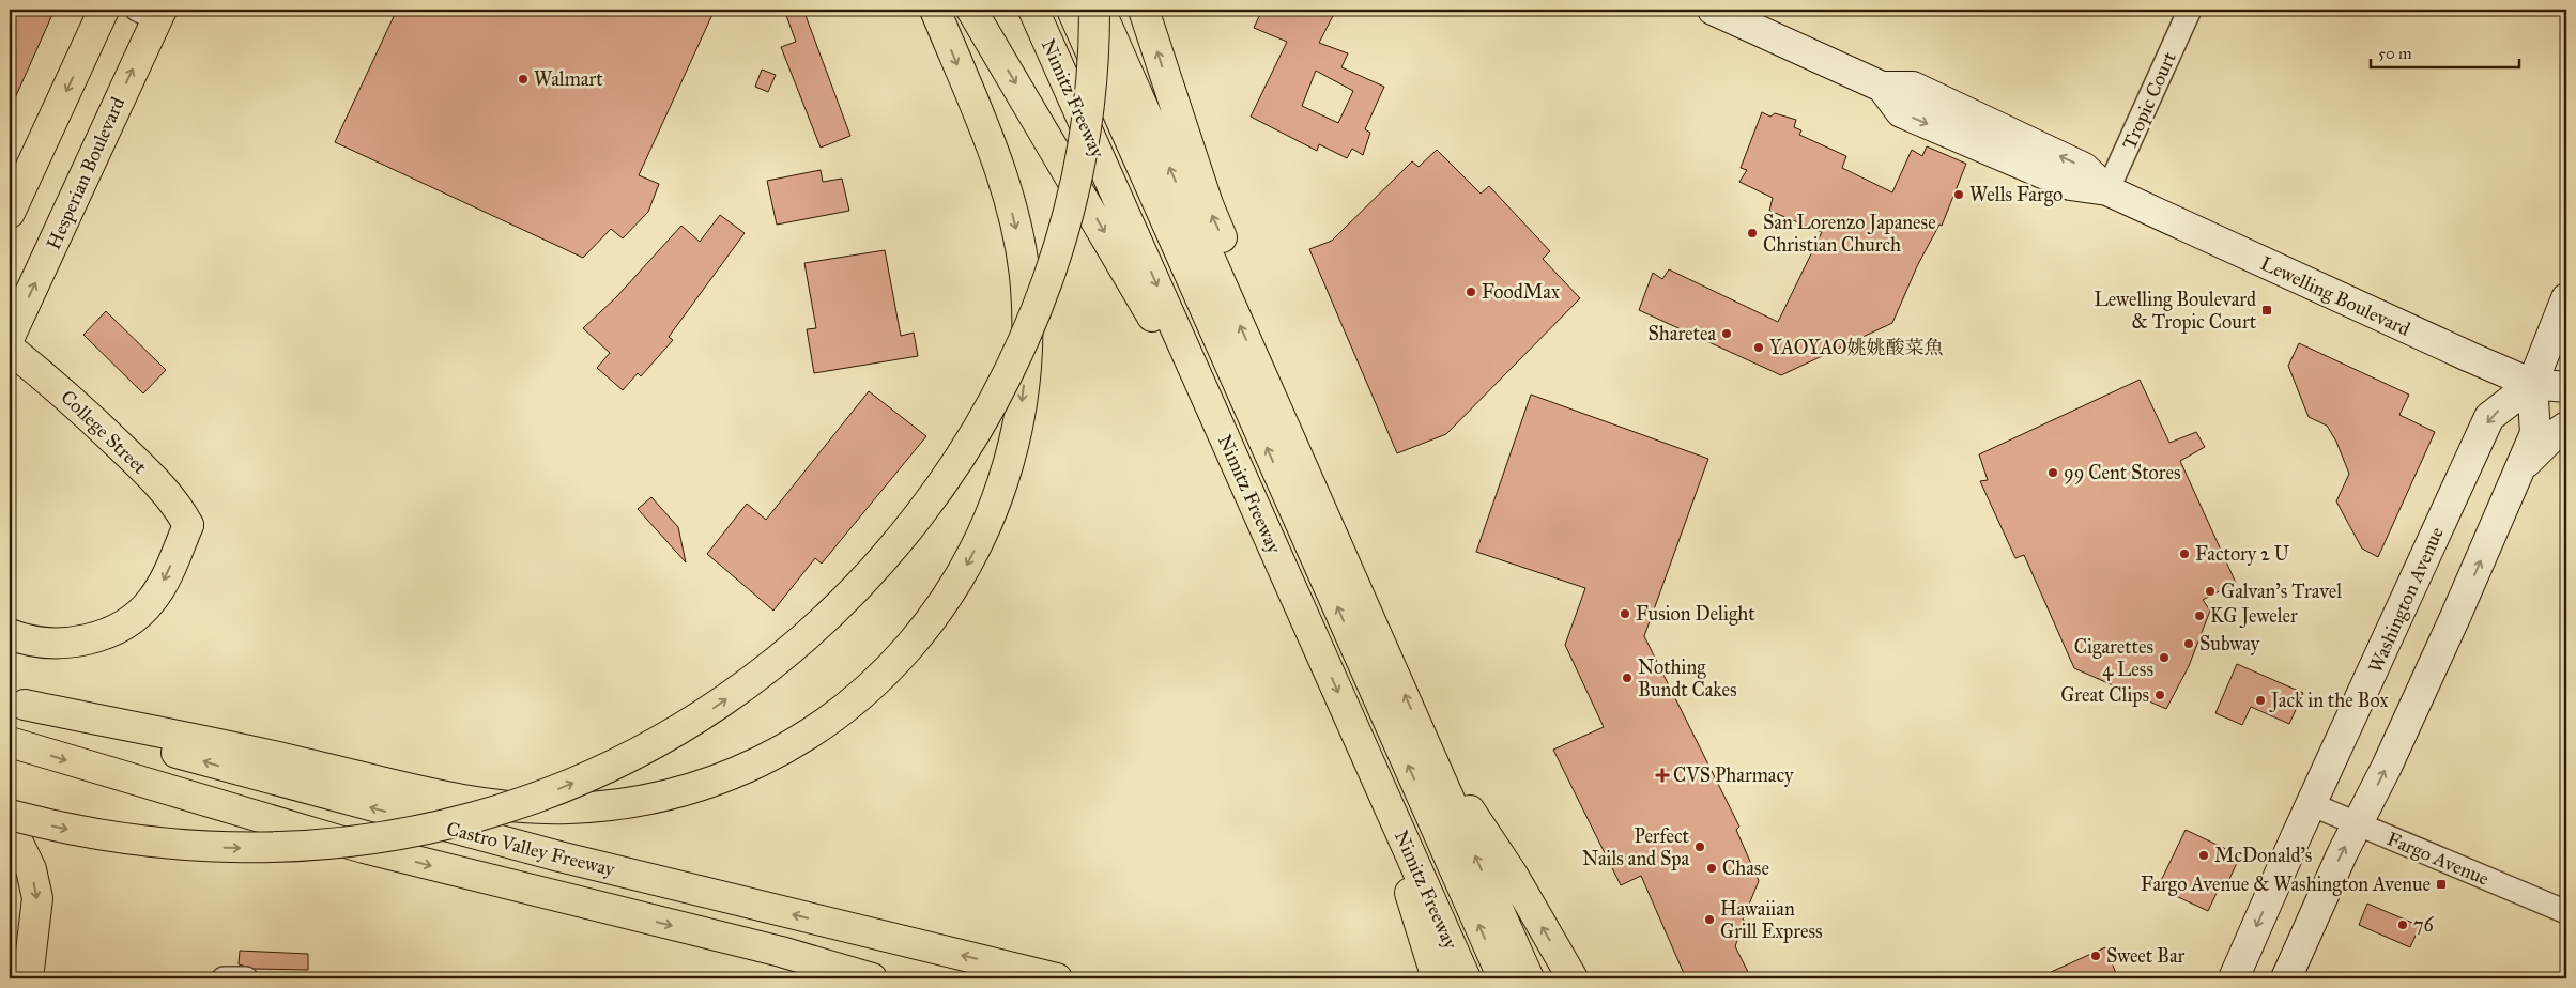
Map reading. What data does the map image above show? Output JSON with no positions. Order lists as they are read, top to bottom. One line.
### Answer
{"streets":{"main road":["Nimitz Freeway","Hesperian Boulevard","Lewelling Boulevard","College Street","Washington Avenue","Castro Valley Freeway"],"street":["Tropic Court","Fargo Avenue"]},"crossings":[["Tropic Court","Lewelling Boulevard"],["Lewelling Boulevard","Washington Avenue"],["Washington Avenue","Fargo Avenue"]],"places":{"other":["Walmart","Wells Fargo","San Lorenzo Japanese Christian Church","FoodMax","Sharetea","YAOYAO姚姚酸菜魚","99 Cent Stores","Factory 2 U","Galvan's Travel","Fusion Delight","KG Jeweler","Subway","Cigarettes 4 Less","Nothing Bundt Cakes","Great Clips","Jack in the Box","Perfect Nails and Spa","McDonald's","Chase","Hawaiian Grill Express","76","Sweet Bar"],"transit":["Lewelling Boulevard & Tropic Court","Fargo Avenue & Washington Avenue"],"health":["CVS Pharmacy"]},"scale_bar":"50 m"}
